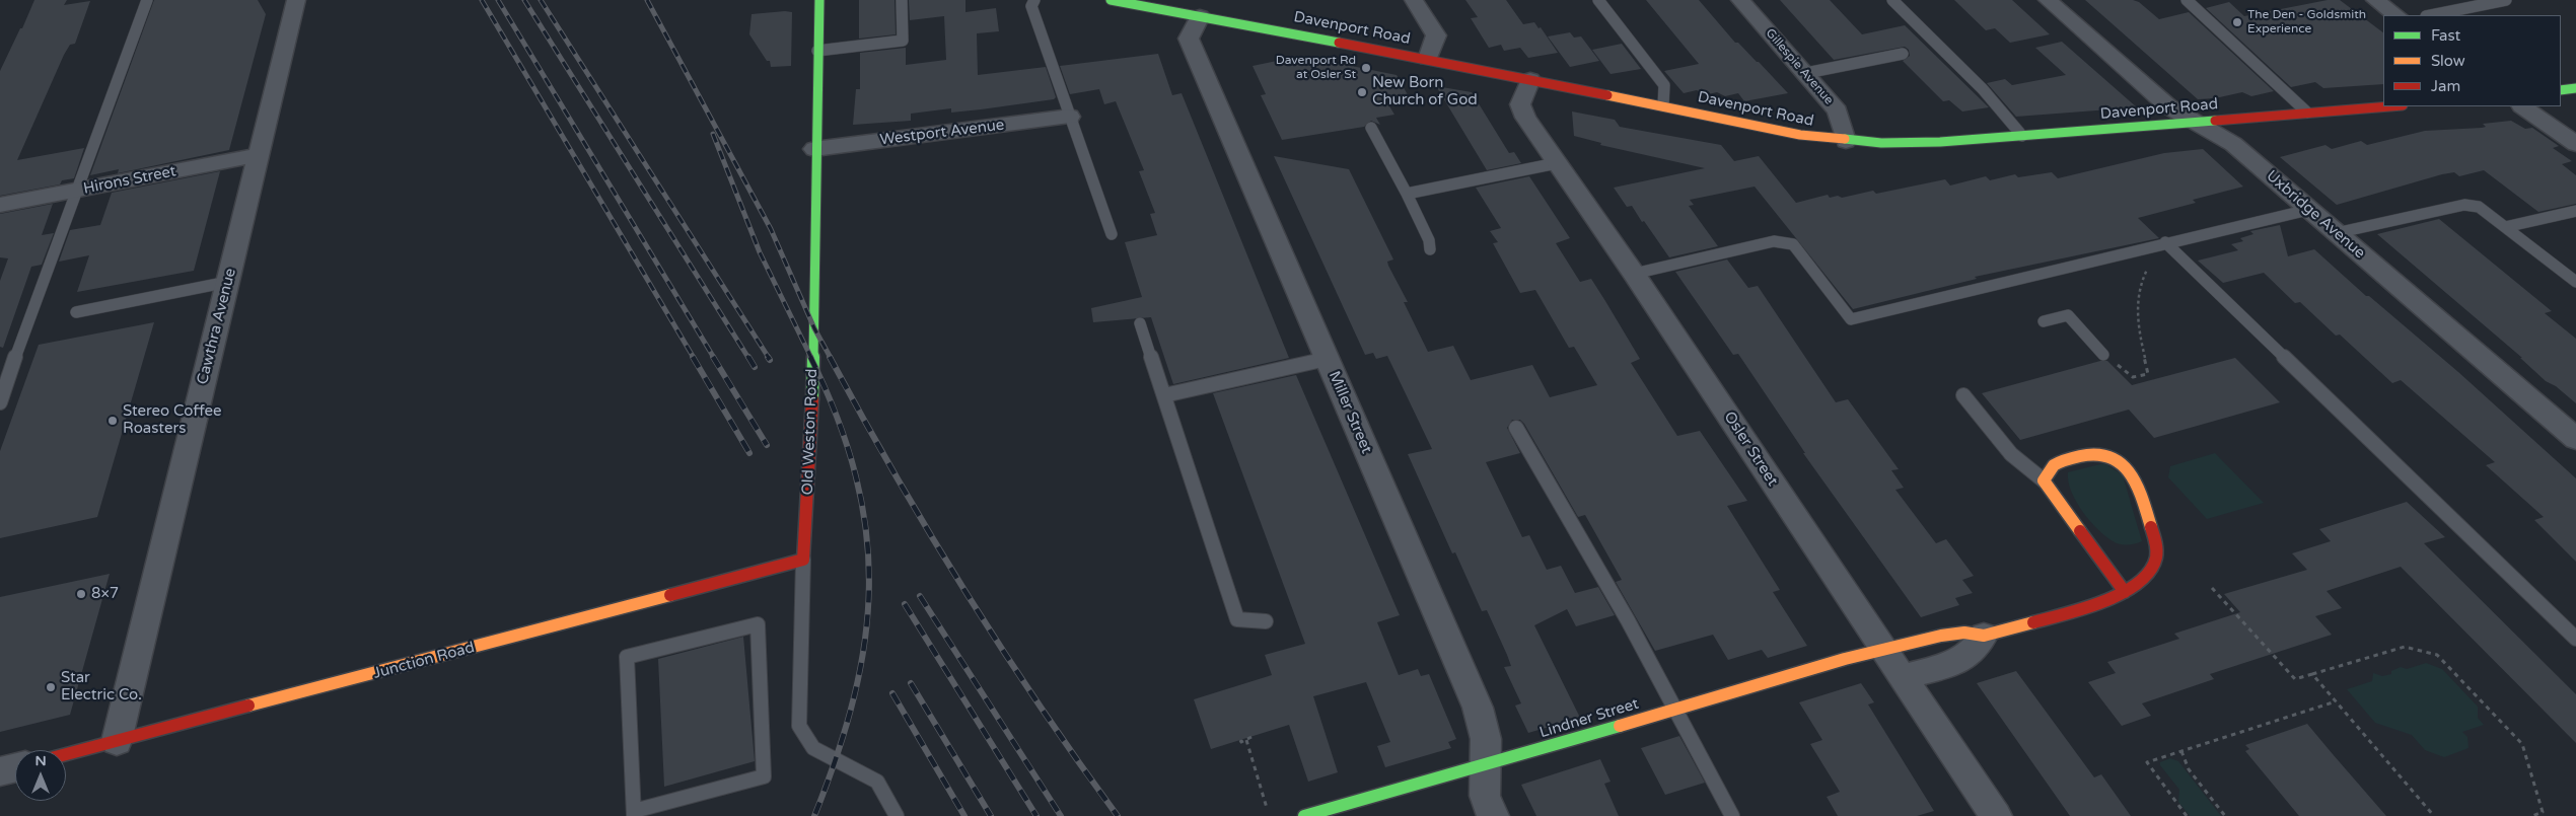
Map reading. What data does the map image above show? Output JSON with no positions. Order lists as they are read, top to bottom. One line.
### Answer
{"streets":{"street":["Davenport Road","Gillespie Avenue","Westport Avenue","Hirons Street","Uxbridge Avenue","Cawthra Avenue","Miller Street","Old Weston Road","Osler Street","Junction Road","Lindner Street"]},"crossings":[["Davenport Road","Gillespie Avenue"],["Davenport Road","Uxbridge Avenue"],["Davenport Road","Miller Street"],["Davenport Road","Osler Street"],["Westport Avenue","Old Weston Road"],["Hirons Street","Cawthra Avenue"],["Cawthra Avenue","Junction Road"],["Miller Street","Lindner Street"],["Old Weston Road","Junction Road"],["Osler Street","Lindner Street"]],"places":["The Den - Goldsmith Experience","Davenport Rd at Osler St","New Born Church of God","Stereo Coffee Roasters","8×7","Star Electric Co."],"legend":["Fast","Slow","Jam"],"north":"top"}
